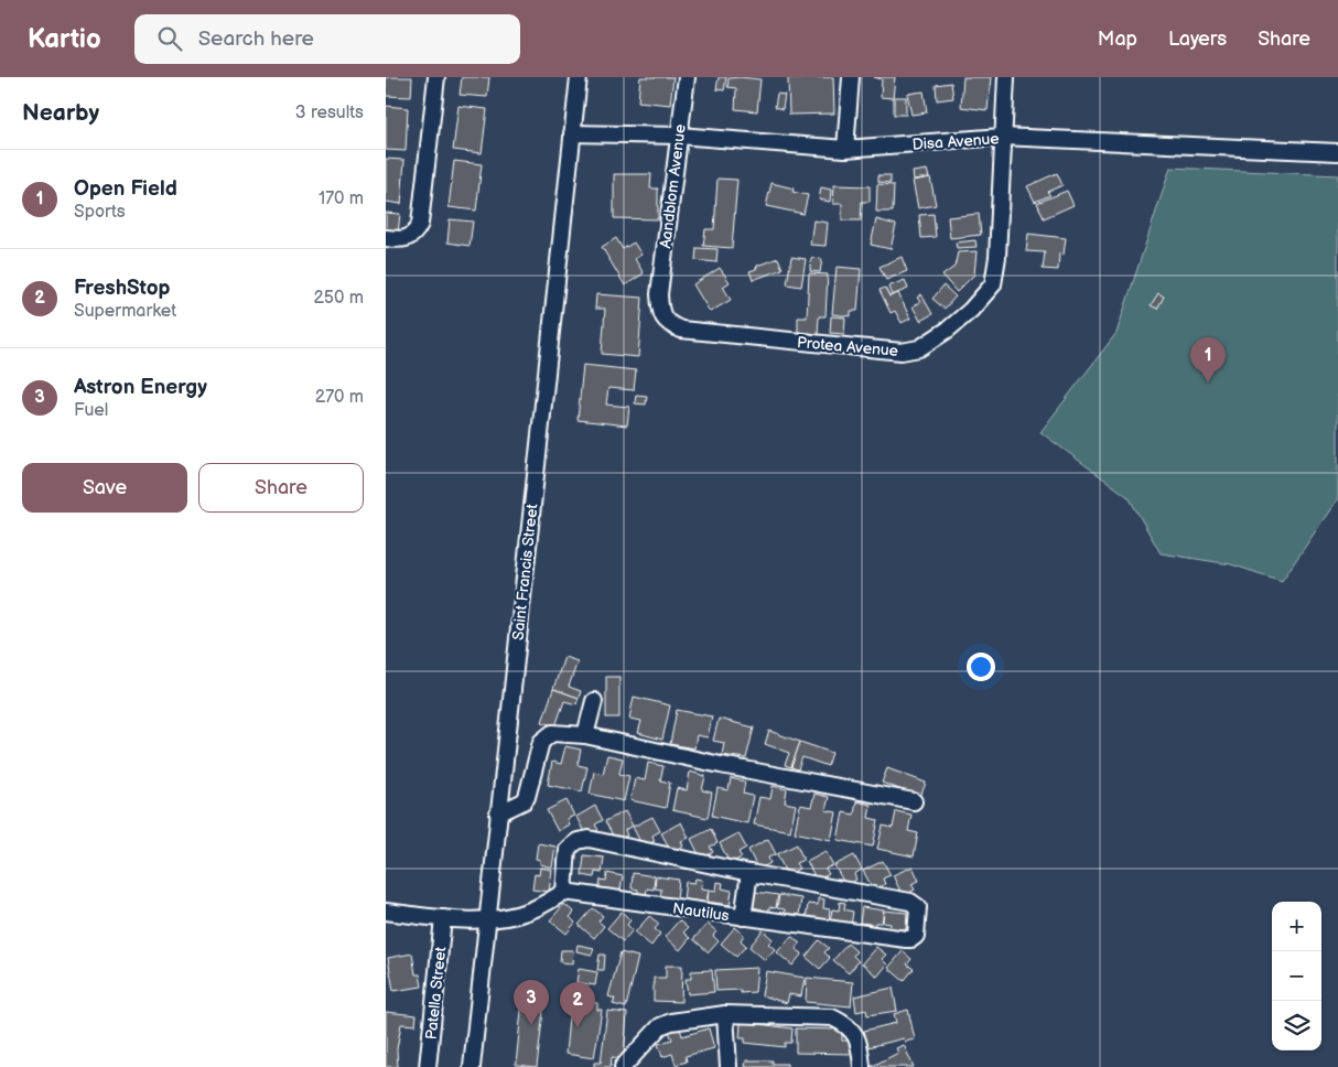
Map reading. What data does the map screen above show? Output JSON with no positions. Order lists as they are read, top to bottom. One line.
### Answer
{"streets":{"street":["Disa Avenue","Aandblom Avenue","Protea Avenue","Saint Francis Street","Nautilus","Patella Street"]},"crossings":[["Disa Avenue","Aandblom Avenue"],["Disa Avenue","Protea Avenue"],["Disa Avenue","Saint Francis Street"],["Aandblom Avenue","Protea Avenue"]],"page":{"header":"Kartio","search":"Search here","nav":["Map","Layers","Share"],"heading":["Nearby","3 results"],"list":[{"mark":"1","name":"Open Field","note":"Sports","value":"170 m"},{"mark":"2","name":"FreshStop","note":"Supermarket","value":"250 m"},{"mark":"3","name":"Astron Energy","note":"Fuel","value":"270 m"}],"pins":["1","3","2"],"buttons":["Save","Share"],"map_buttons":["+","−"]}}
